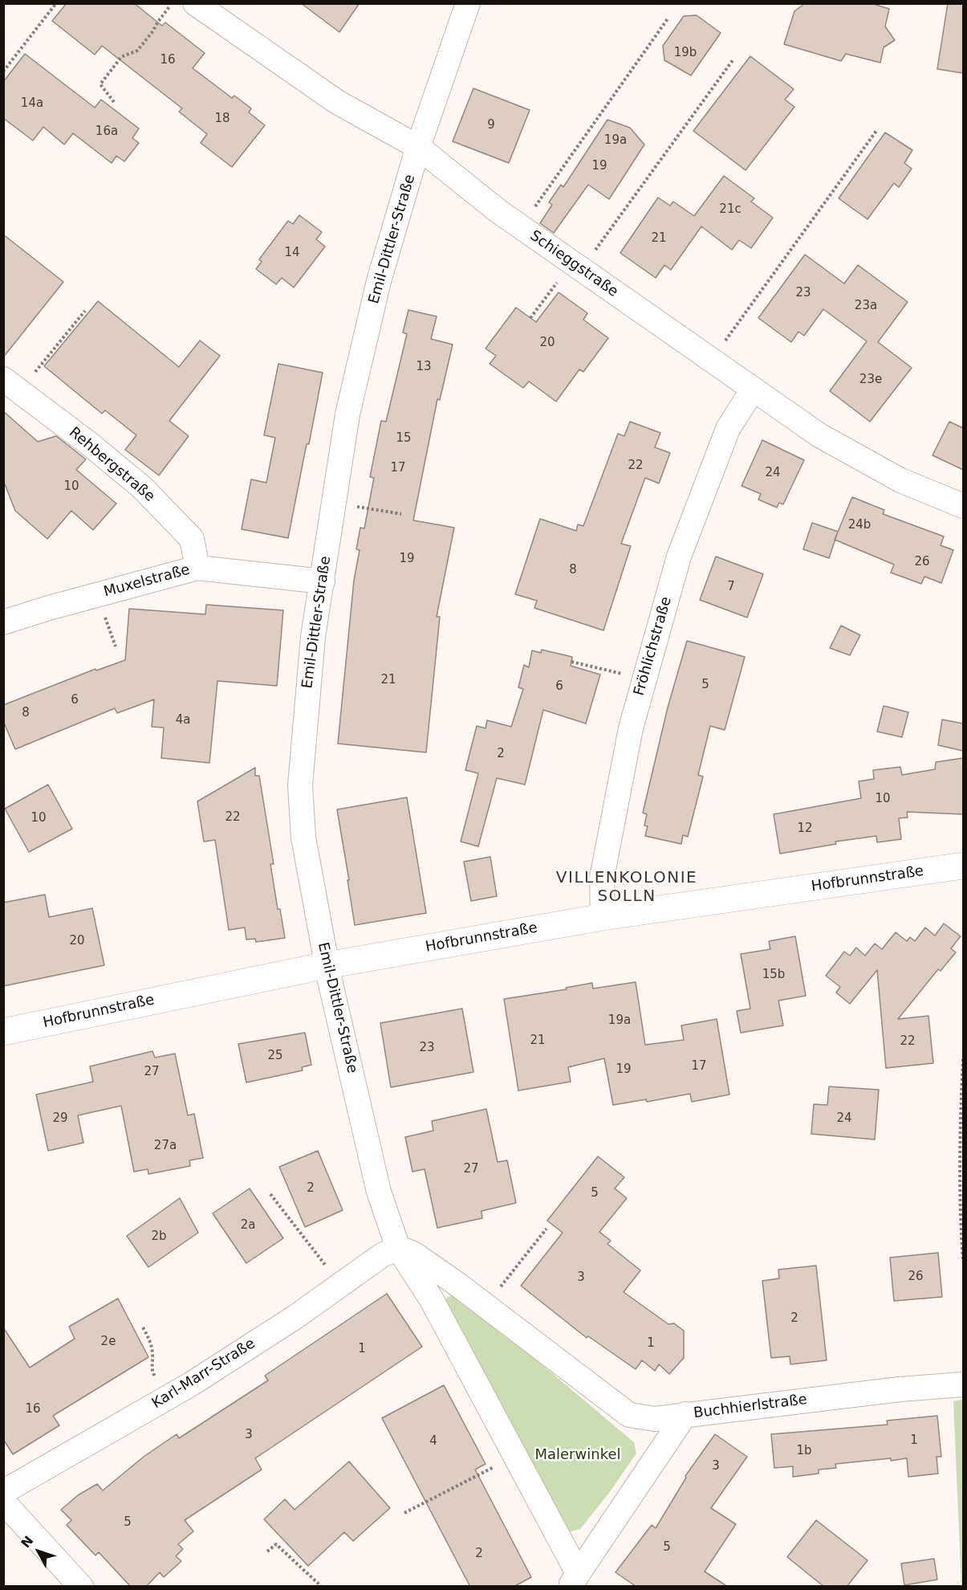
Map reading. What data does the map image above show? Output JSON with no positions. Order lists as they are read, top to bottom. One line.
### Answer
{"streets":{"street":["Emil-Dittler-Straße","Schieggstraße","Rehbergstraße","Muxelstraße","Fröhlichstraße","Hofbrunnstraße","Karl-Marr-Straße","Buchhierlstraße"]},"crossings":[["Emil-Dittler-Straße","Schieggstraße"],["Emil-Dittler-Straße","Muxelstraße"],["Emil-Dittler-Straße","Hofbrunnstraße"],["Emil-Dittler-Straße","Karl-Marr-Straße"],["Schieggstraße","Fröhlichstraße"],["Rehbergstraße","Muxelstraße"],["Fröhlichstraße","Hofbrunnstraße"]],"districts":["VILLENKOLONIE SOLLN"],"parks":["Malerwinkel"],"house_numbers":["19b","16","14a","18","9","16a","19a","19","21c","21","14","23","23a","20","13","23e","15","22","17","24","10","24b","19","26","8","7","21","5","6","6","8","4a","2","10","22","10","12","20","15b","19a","21","22","23","25","17","19","27","29","24","27a","27","2","5","2a","2b","26","3","2","2e","1","1","16","3","1","4","1b","3","5","5","2"],"north":"top left"}
